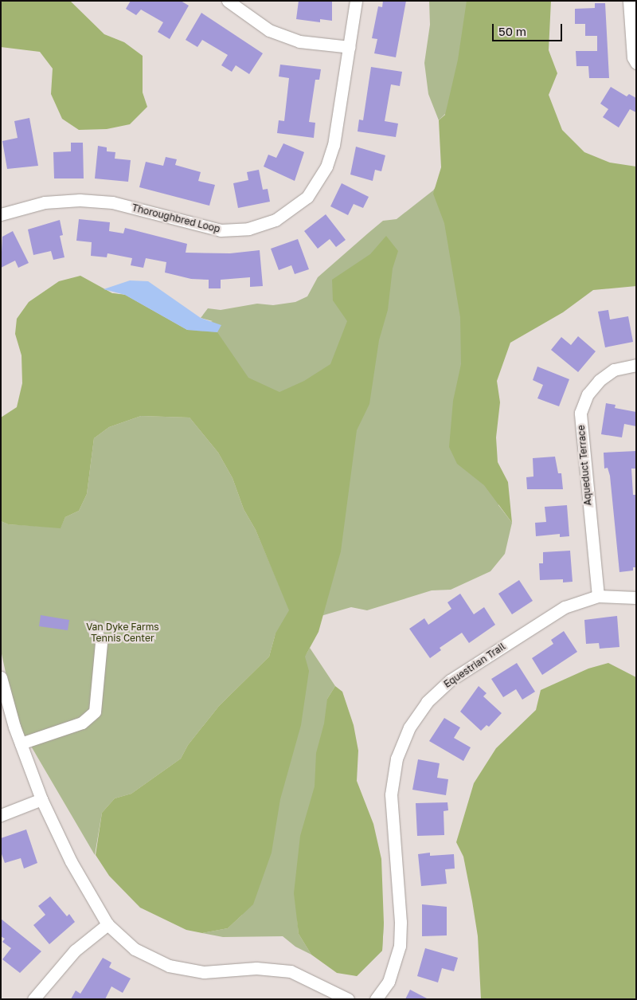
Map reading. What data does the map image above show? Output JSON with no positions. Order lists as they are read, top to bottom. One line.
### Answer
{"streets":{"street":["Thoroughbred Loop","Aqueduct Terrace","Equestrian Trail"]},"crossings":[["Aqueduct Terrace","Equestrian Trail"]],"parks":["Van Dyke Farms Tennis Center"],"scale_bar":"50 m"}
